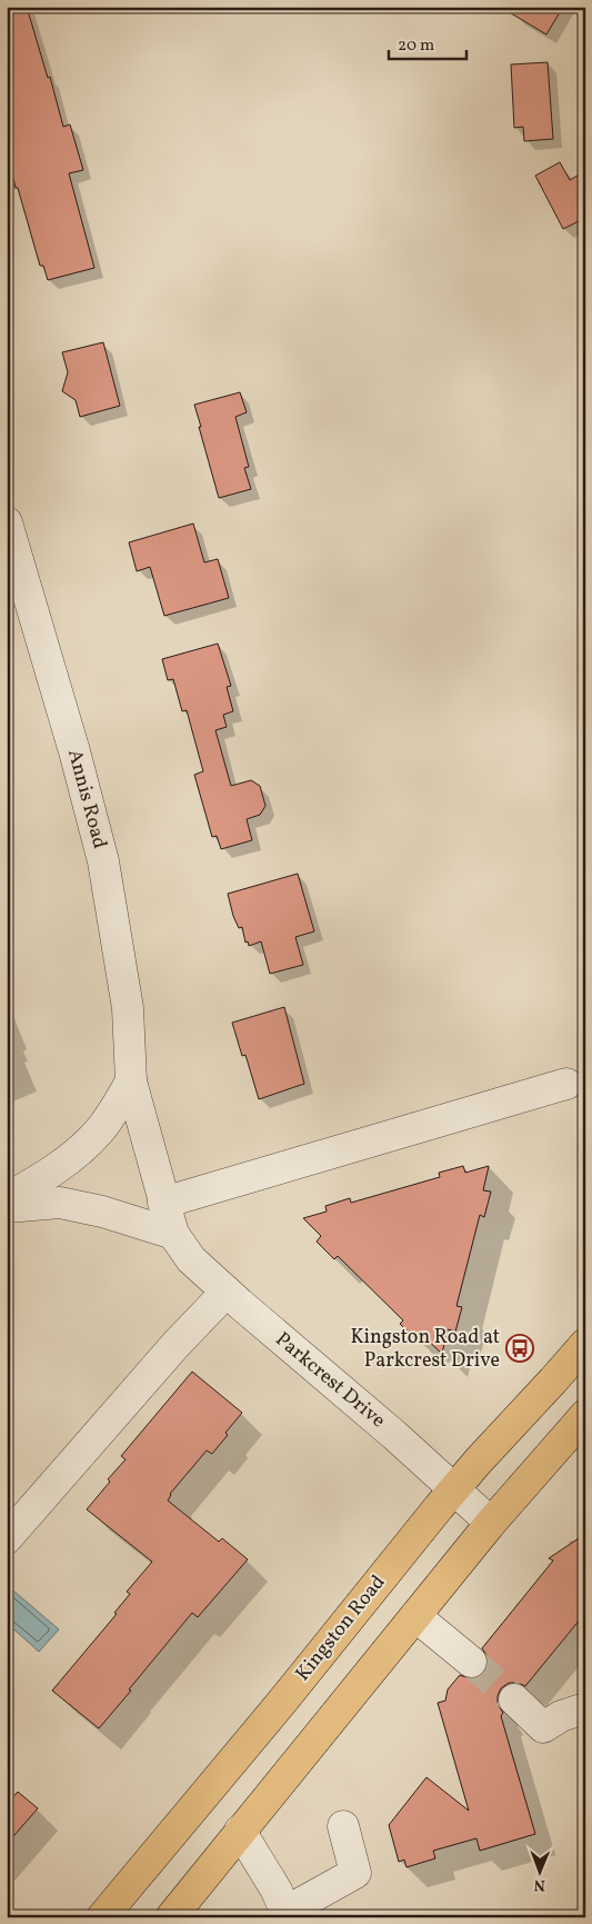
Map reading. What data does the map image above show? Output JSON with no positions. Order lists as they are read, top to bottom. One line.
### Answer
{"streets":{"main road":["Kingston Road"],"street":["Annis Road","Parkcrest Drive"]},"crossings":[["Annis Road","Parkcrest Drive"],["Parkcrest Drive","Kingston Road"]],"places":{"bus stop":["Kingston Road at Parkcrest Drive"]},"scale_bar":"20 m","north":"bottom"}
